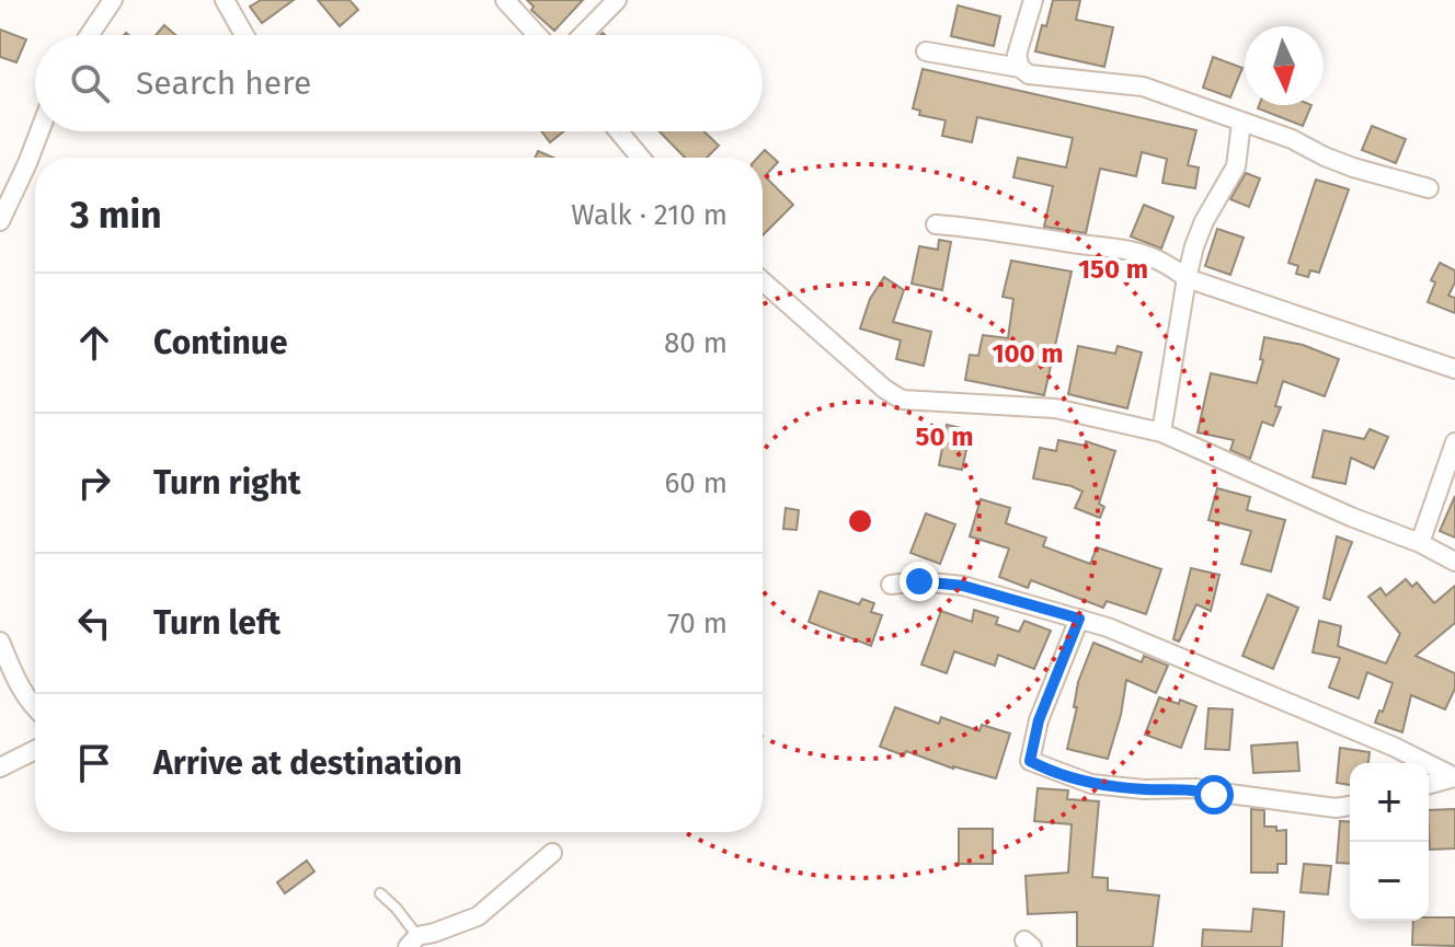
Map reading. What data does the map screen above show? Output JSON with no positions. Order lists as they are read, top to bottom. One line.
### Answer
{"north":"bottom","page":{"search":"Search here","heading":["3 min","Walk · 210 m"],"list":[["Continue","80 m"],["Turn right","60 m"],["Turn left","70 m"],"Arrive at destination"],"map_buttons":["+","−"]},"rings":["150 m","100 m","50 m"]}
